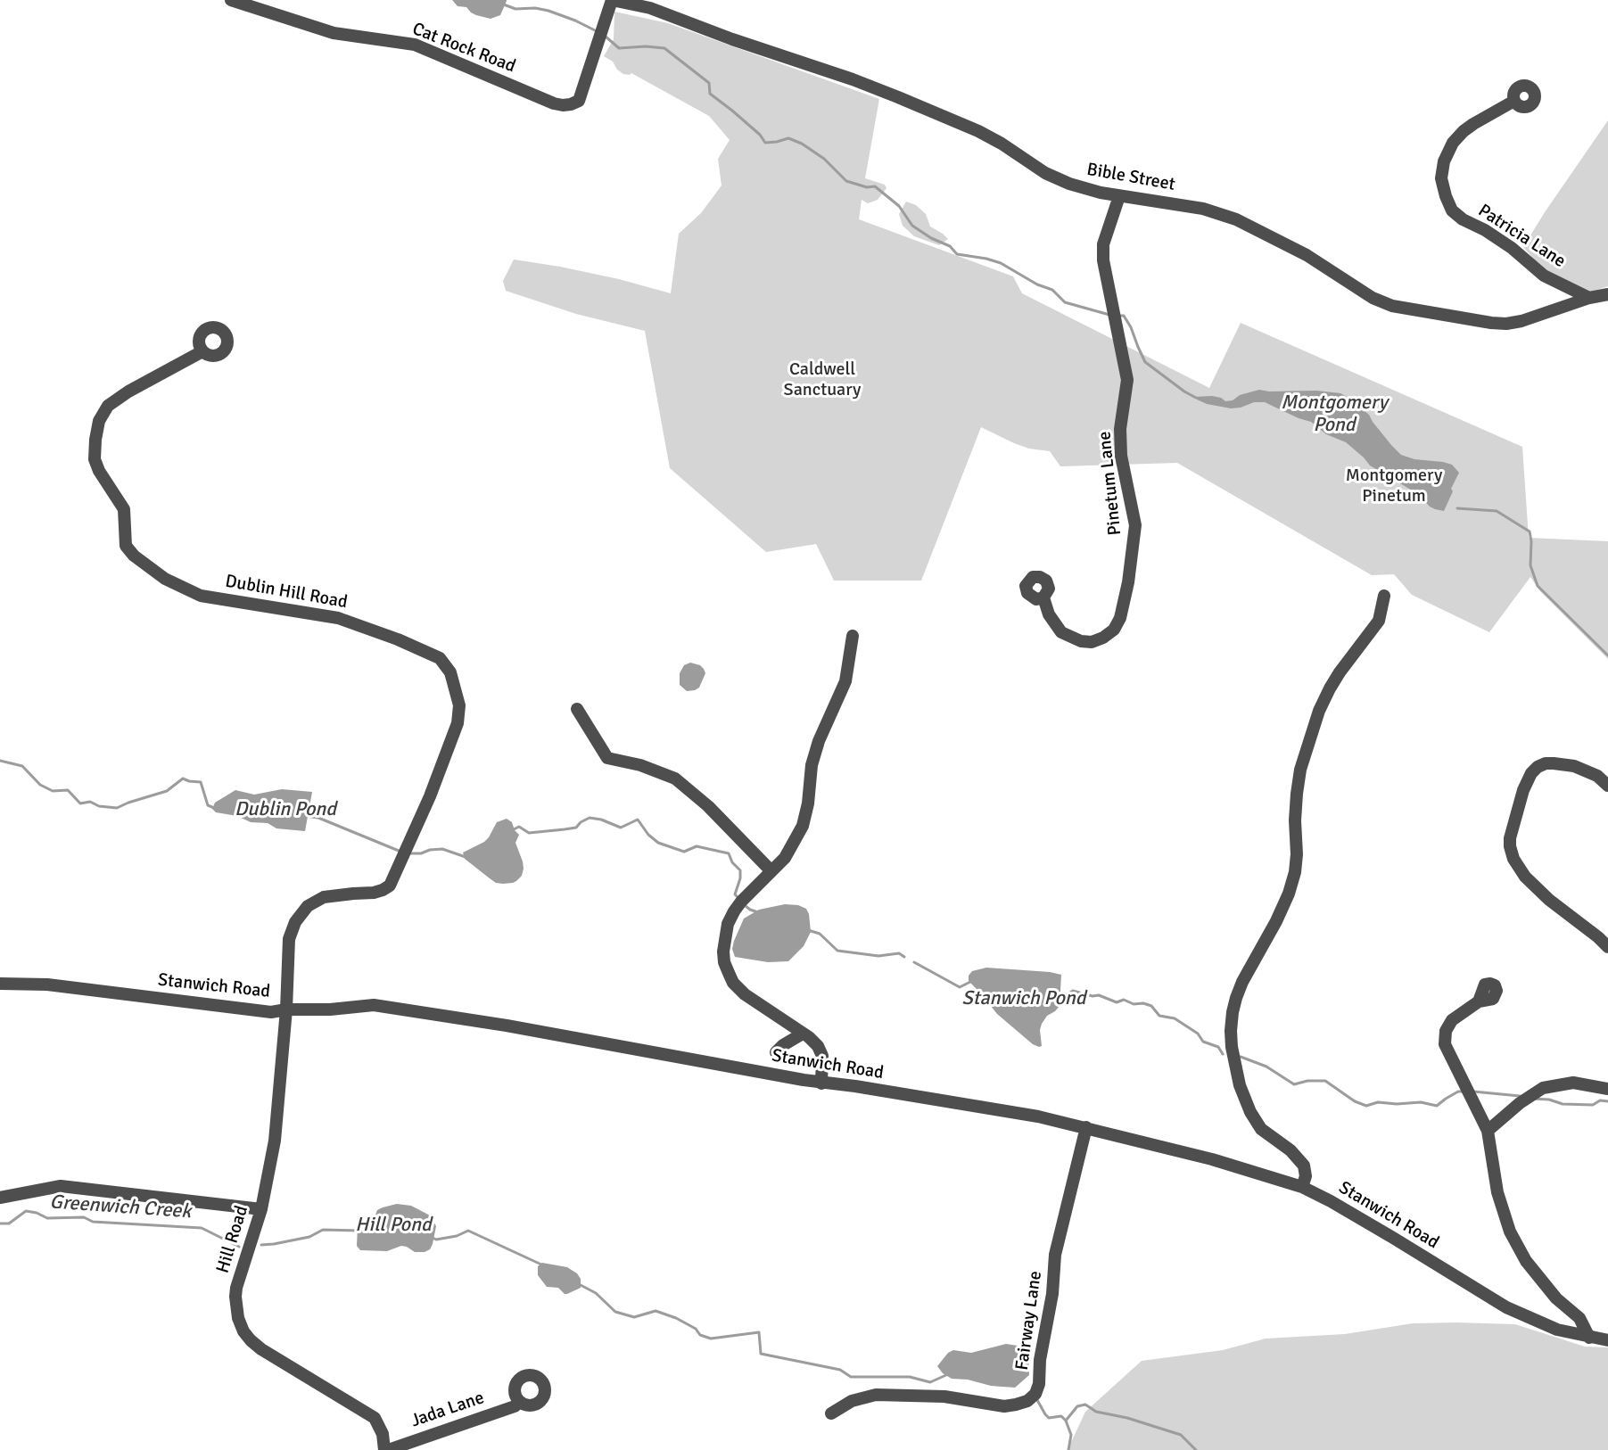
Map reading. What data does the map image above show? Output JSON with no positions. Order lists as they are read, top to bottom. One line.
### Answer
{"streets":{"street":["Cat Rock Road","Bible Street","Patricia Lane","Pinetum Lane","Dublin Hill Road","Stanwich Road","Hill Road","Fairway Lane","Jada Lane"]},"crossings":[["Cat Rock Road","Bible Street"],["Bible Street","Patricia Lane"],["Bible Street","Pinetum Lane"],["Dublin Hill Road","Stanwich Road"],["Dublin Hill Road","Hill Road"],["Stanwich Road","Hill Road"],["Stanwich Road","Fairway Lane"],["Hill Road","Jada Lane"]],"water":["Montgomery Pond","Dublin Pond","Stanwich Pond","Greenwich Creek","Hill Pond"],"parks":["Caldwell Sanctuary","Montgomery Pinetum"]}
